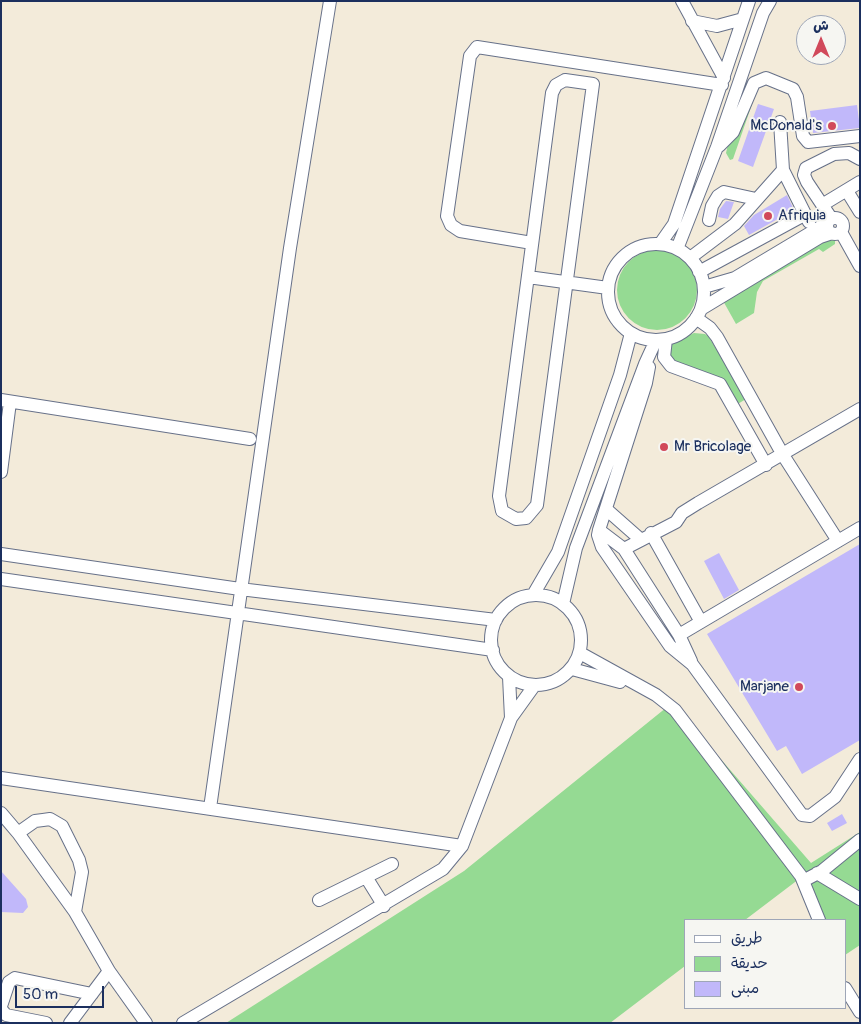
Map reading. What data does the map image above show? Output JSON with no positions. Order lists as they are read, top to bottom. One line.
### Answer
{"places":["McDonald's","Afriquia","Mr Bricolage","Marjane"],"legend":["طريق","حديقة","مبنى"],"scale_bar":"50 m","north":"top"}
